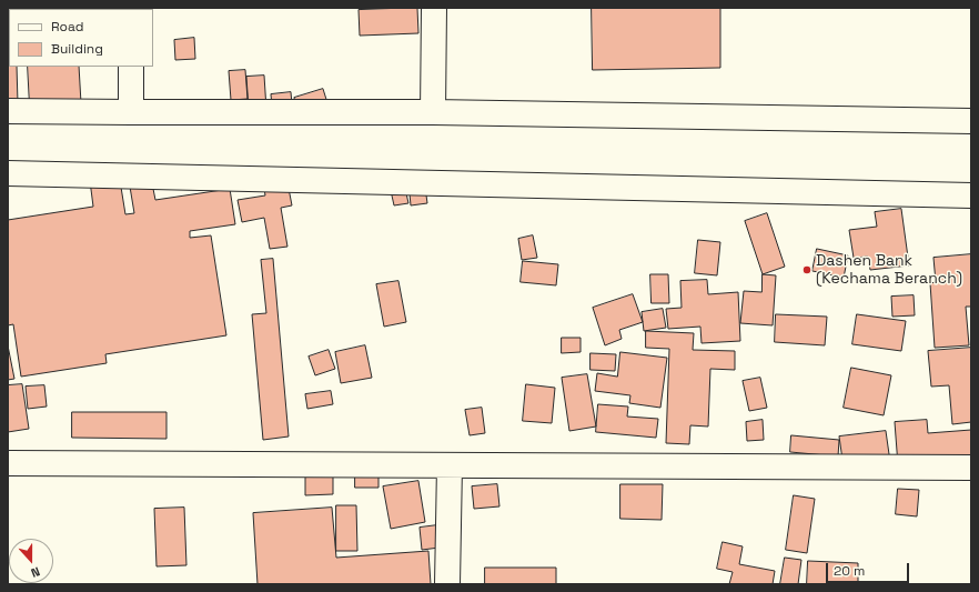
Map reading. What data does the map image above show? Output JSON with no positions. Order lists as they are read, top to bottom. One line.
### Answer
{"places":["Dashen Bank (Kechama Beranch)"],"legend":["Road","Building"],"scale_bar":"20 m","north":"bottom"}
